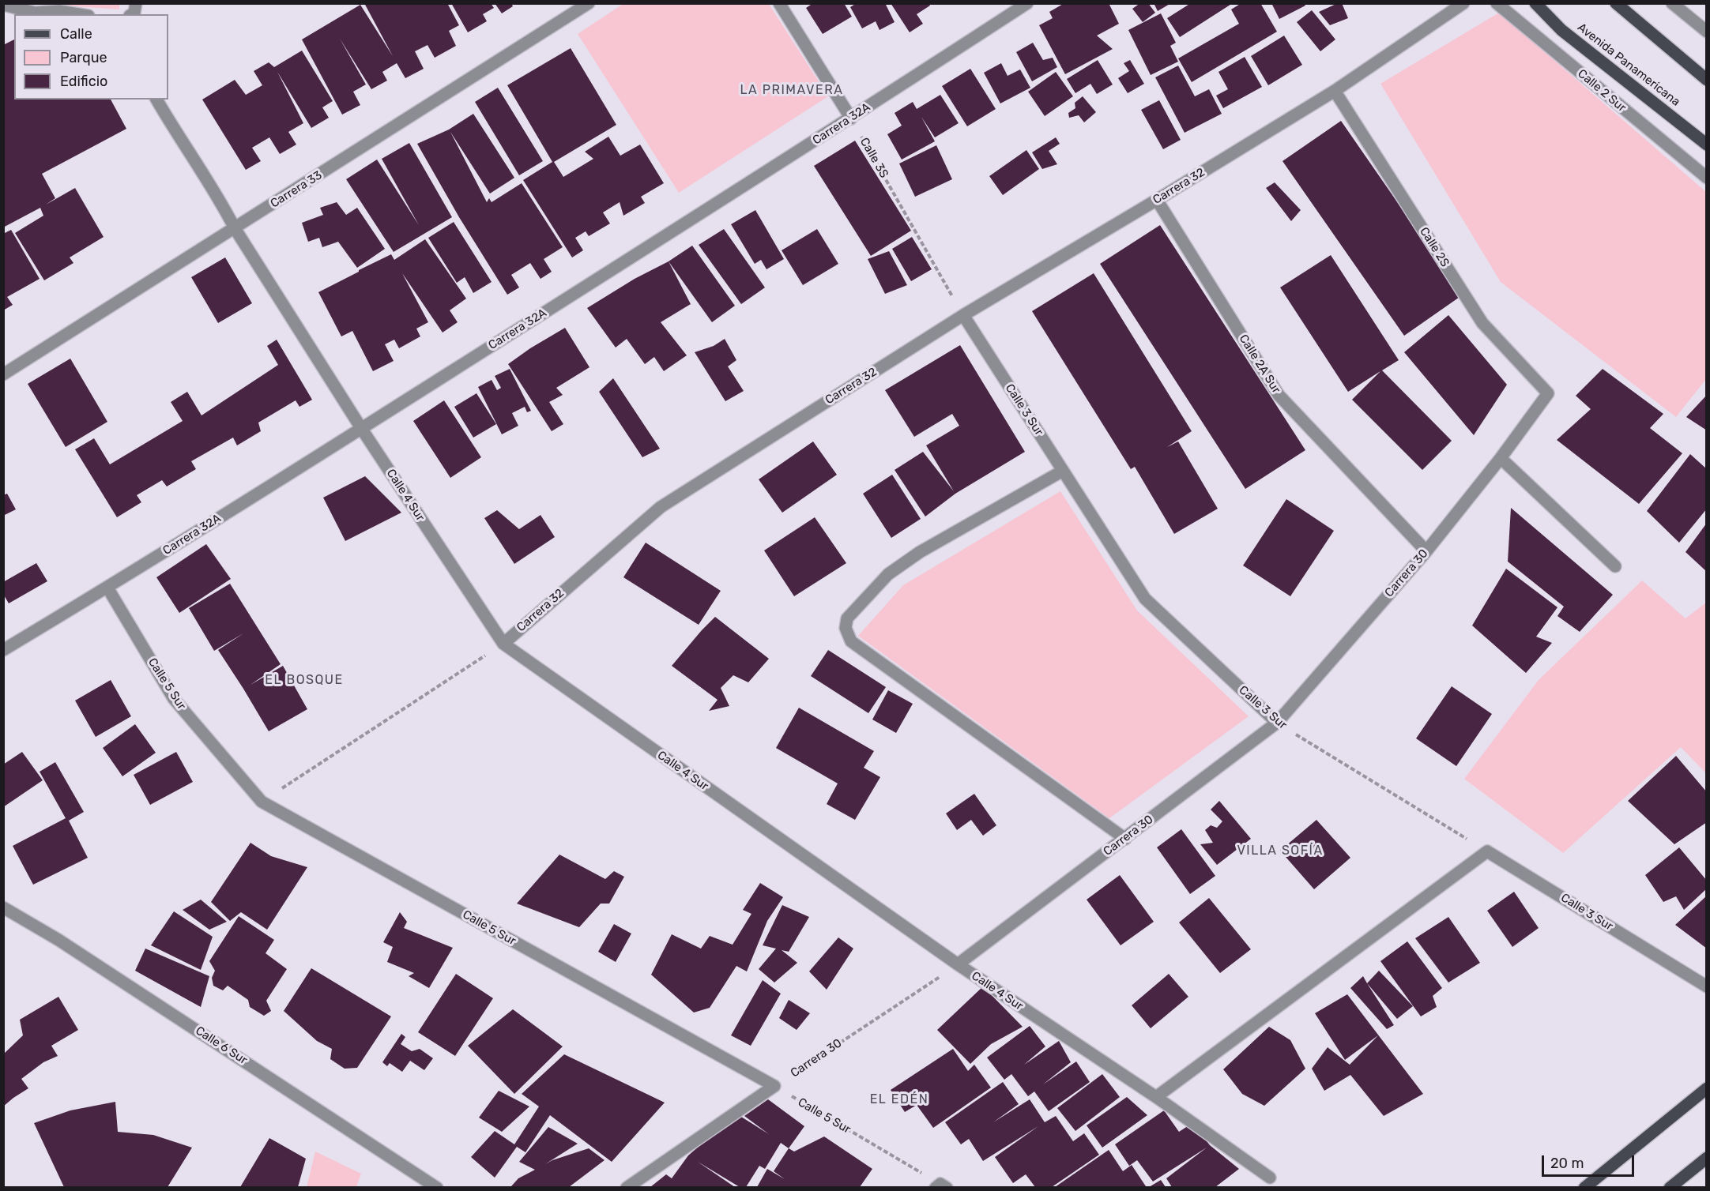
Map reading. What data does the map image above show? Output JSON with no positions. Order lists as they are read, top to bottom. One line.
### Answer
{"streets":{"main road":["Avenida Panamericana"],"street":["Calle 2 Sur","Carrera 32A","Carrera 32","Carrera 33","Calle 2S","Calle 2A Sur","Calle 3 Sur","Calle 4 Sur","Carrera 30","Calle 5 Sur","Calle 6 Sur"],"path":["Calle 3S"]},"crossings":[["Carrera 32A","Calle 3S"],["Carrera 32A","Calle 4 Sur"],["Carrera 32A","Calle 5 Sur"],["Calle 3S","Carrera 32"],["Calle 3S","Calle 3 Sur"],["Carrera 32","Calle 2S"],["Carrera 32","Calle 2A Sur"],["Carrera 32","Calle 3 Sur"],["Carrera 32","Calle 4 Sur"],["Carrera 33","Calle 4 Sur"],["Calle 2S","Carrera 30"],["Calle 2A Sur","Carrera 30"],["Calle 3 Sur","Carrera 30"],["Calle 4 Sur","Carrera 30"],["Carrera 30","Calle 5 Sur"]],"districts":["LA PRIMAVERA","EL BOSQUE","VILLA SOFÍA","EL EDÉN"],"legend":["Calle","Parque","Edificio"],"scale_bar":"20 m"}
